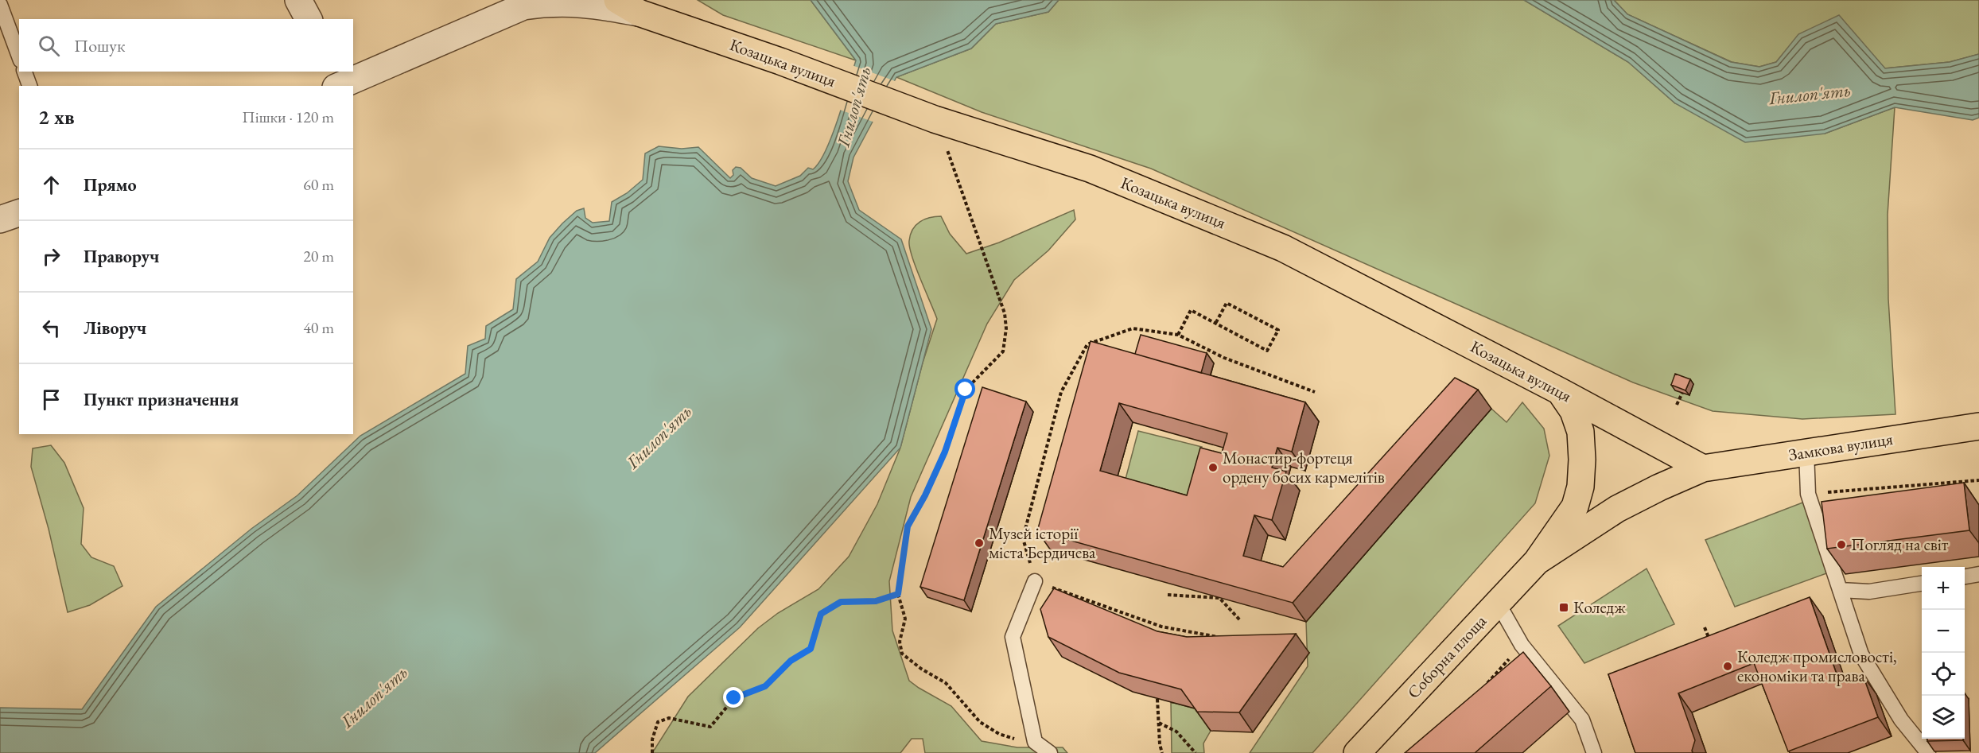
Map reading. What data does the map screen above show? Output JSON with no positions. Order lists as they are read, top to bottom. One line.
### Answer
{"streets":{"main road":["Козацька вулиця","Замкова вулиця","Соборна площа"]},"crossings":[["Козацька вулиця","Замкова вулиця"],["Козацька вулиця","Соборна площа"],["Замкова вулиця","Соборна площа"]],"water":["Гнилоп'ять"],"places":{"other":["Монастир-фортеця ордену босих кармелітів","Музей історії міста Бердичева","Погляд на світ","Коледж промисловості, економіки та права"],"transit":["Коледж"]},"page":{"search":"Пошук","heading":["2 хв","Пішки · 120 m"],"list":[["Прямо","60 m"],["Праворуч","20 m"],["Ліворуч","40 m"],"Пункт призначення"],"map_buttons":["+","−"]}}
